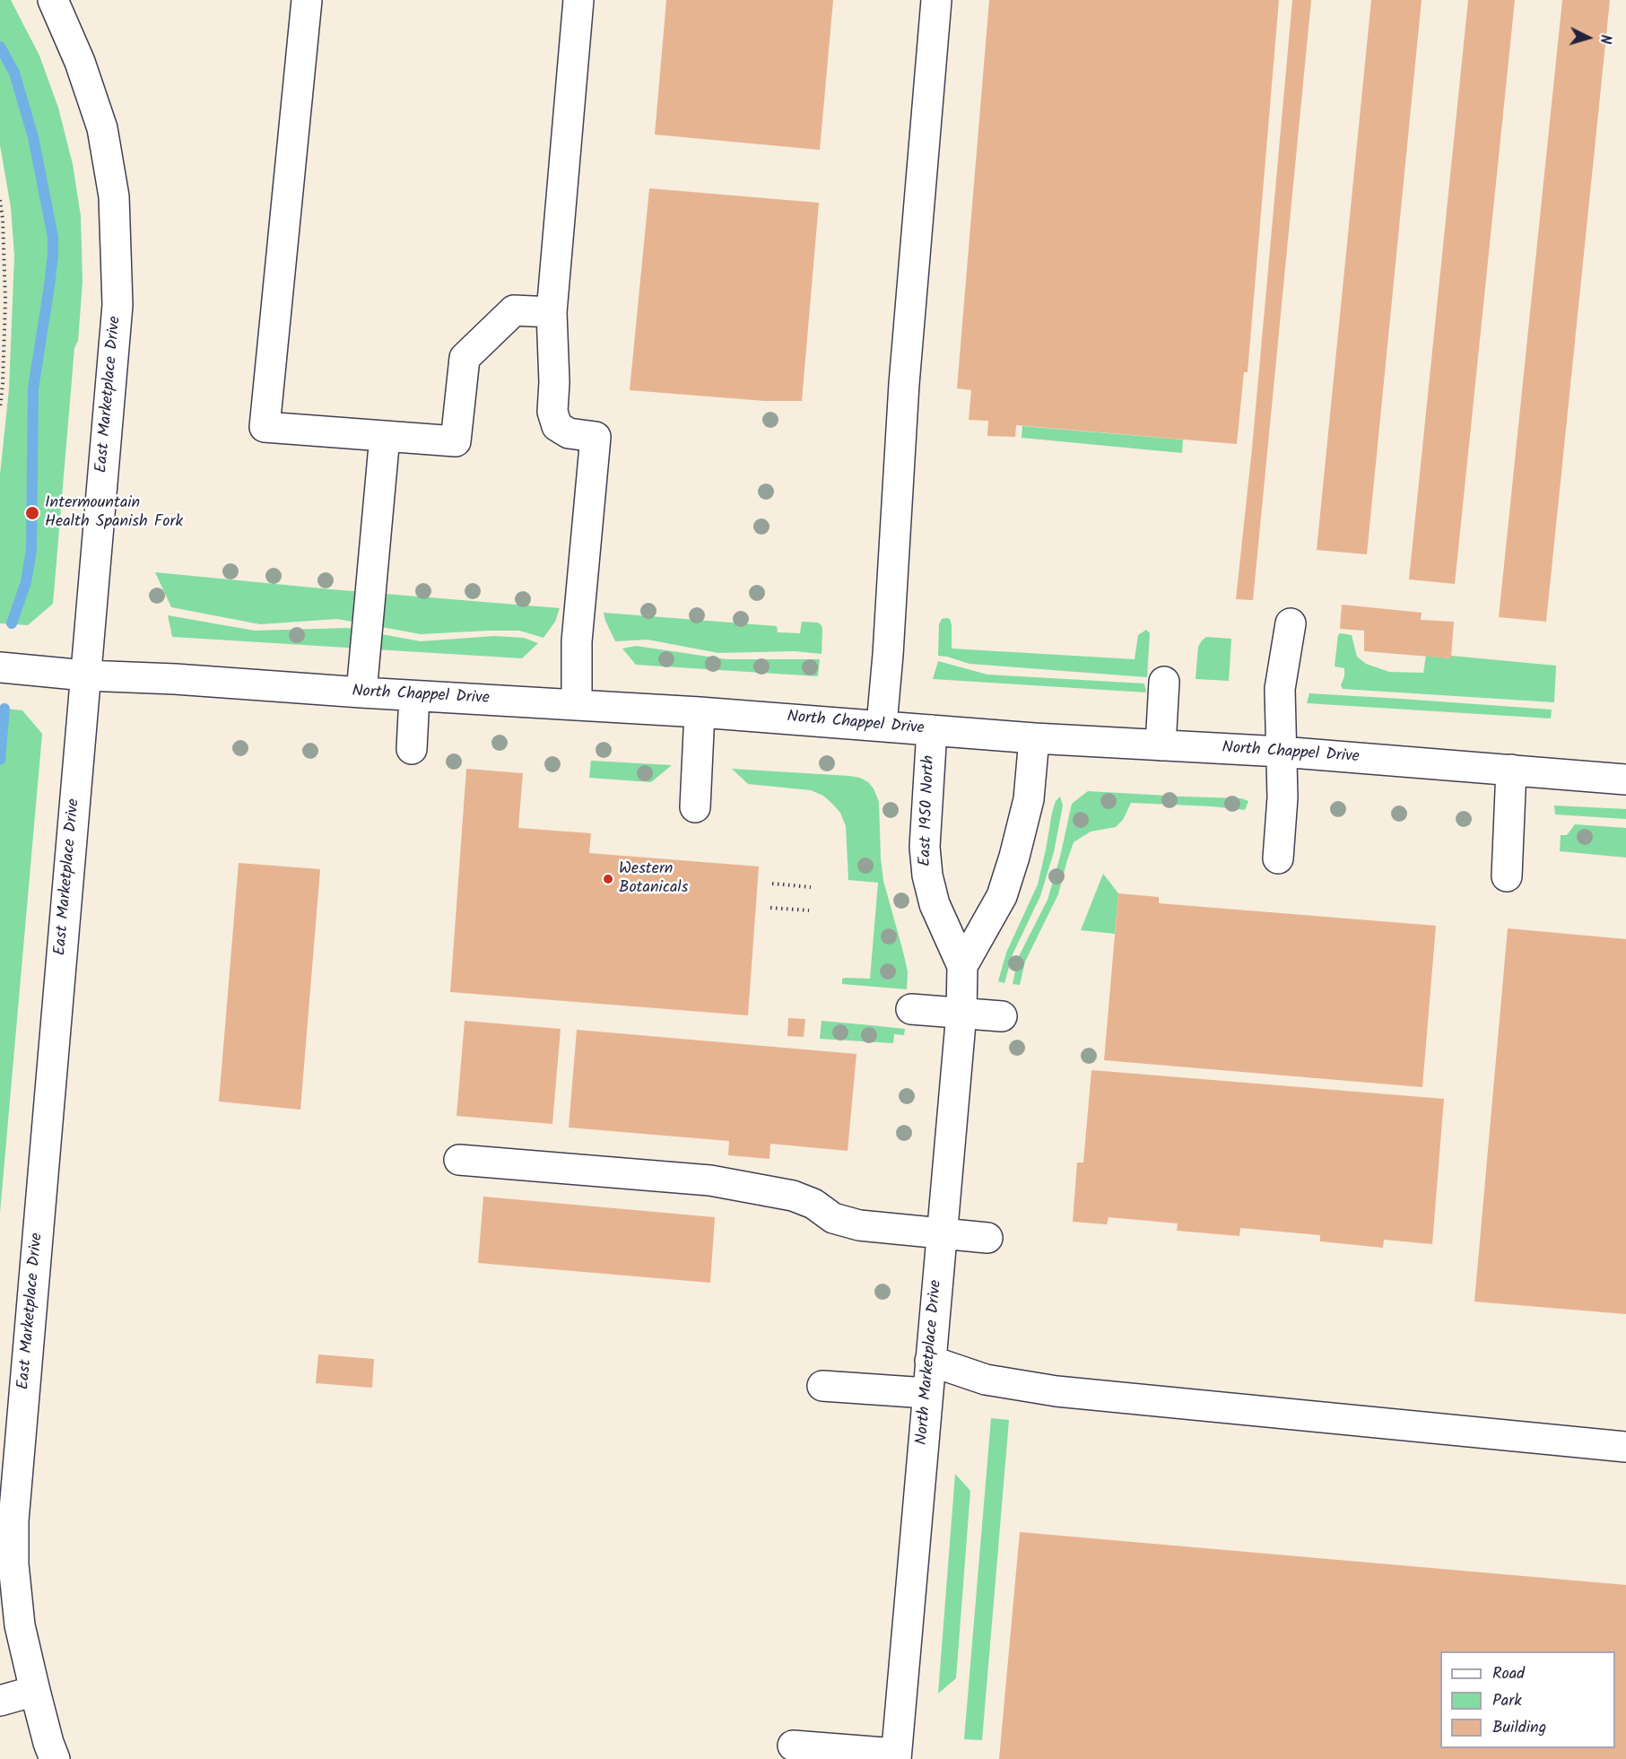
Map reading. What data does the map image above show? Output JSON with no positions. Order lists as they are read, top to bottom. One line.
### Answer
{"streets":{"street":["East Marketplace Drive","North Chappel Drive","East 1950 North","North Marketplace Drive"]},"crossings":[["East Marketplace Drive","North Chappel Drive"],["North Chappel Drive","East 1950 North"],["East 1950 North","North Marketplace Drive"]],"places":["Intermountain Health Spanish Fork","Western Botanicals"],"legend":["Road","Park","Building"],"north":"right"}
